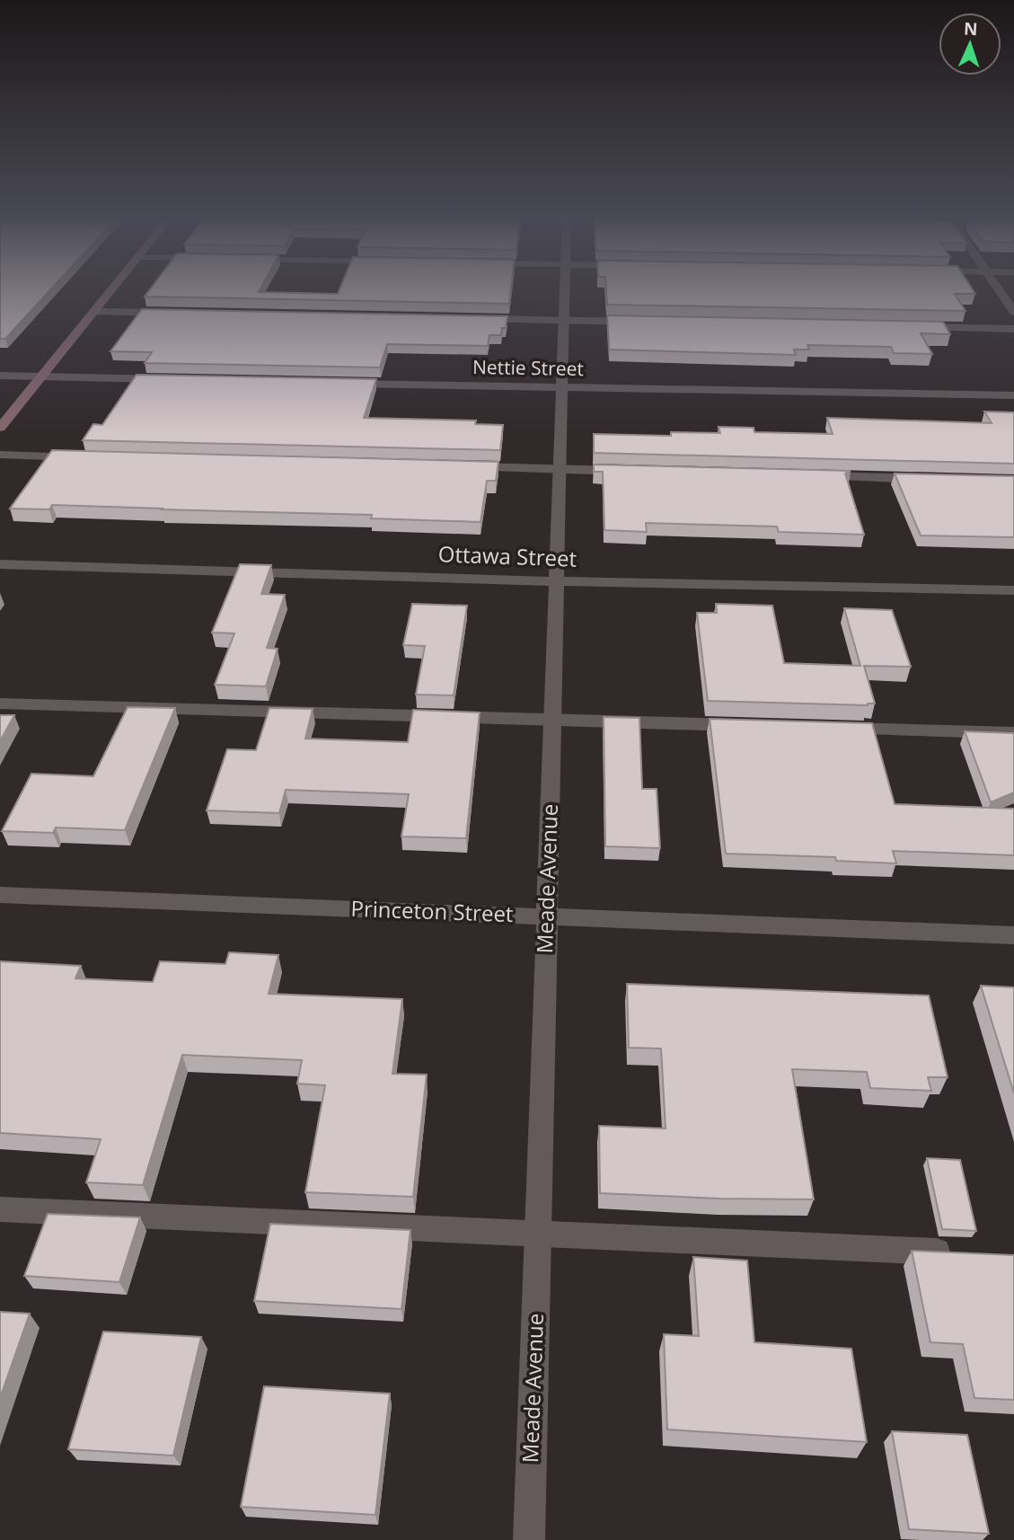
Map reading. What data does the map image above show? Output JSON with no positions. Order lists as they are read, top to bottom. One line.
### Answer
{"streets":{"street":["Nettie Street","Ottawa Street","Meade Avenue","Princeton Street"]},"crossings":[["Nettie Street","Meade Avenue"],["Ottawa Street","Meade Avenue"],["Meade Avenue","Princeton Street"]],"north":"top"}
